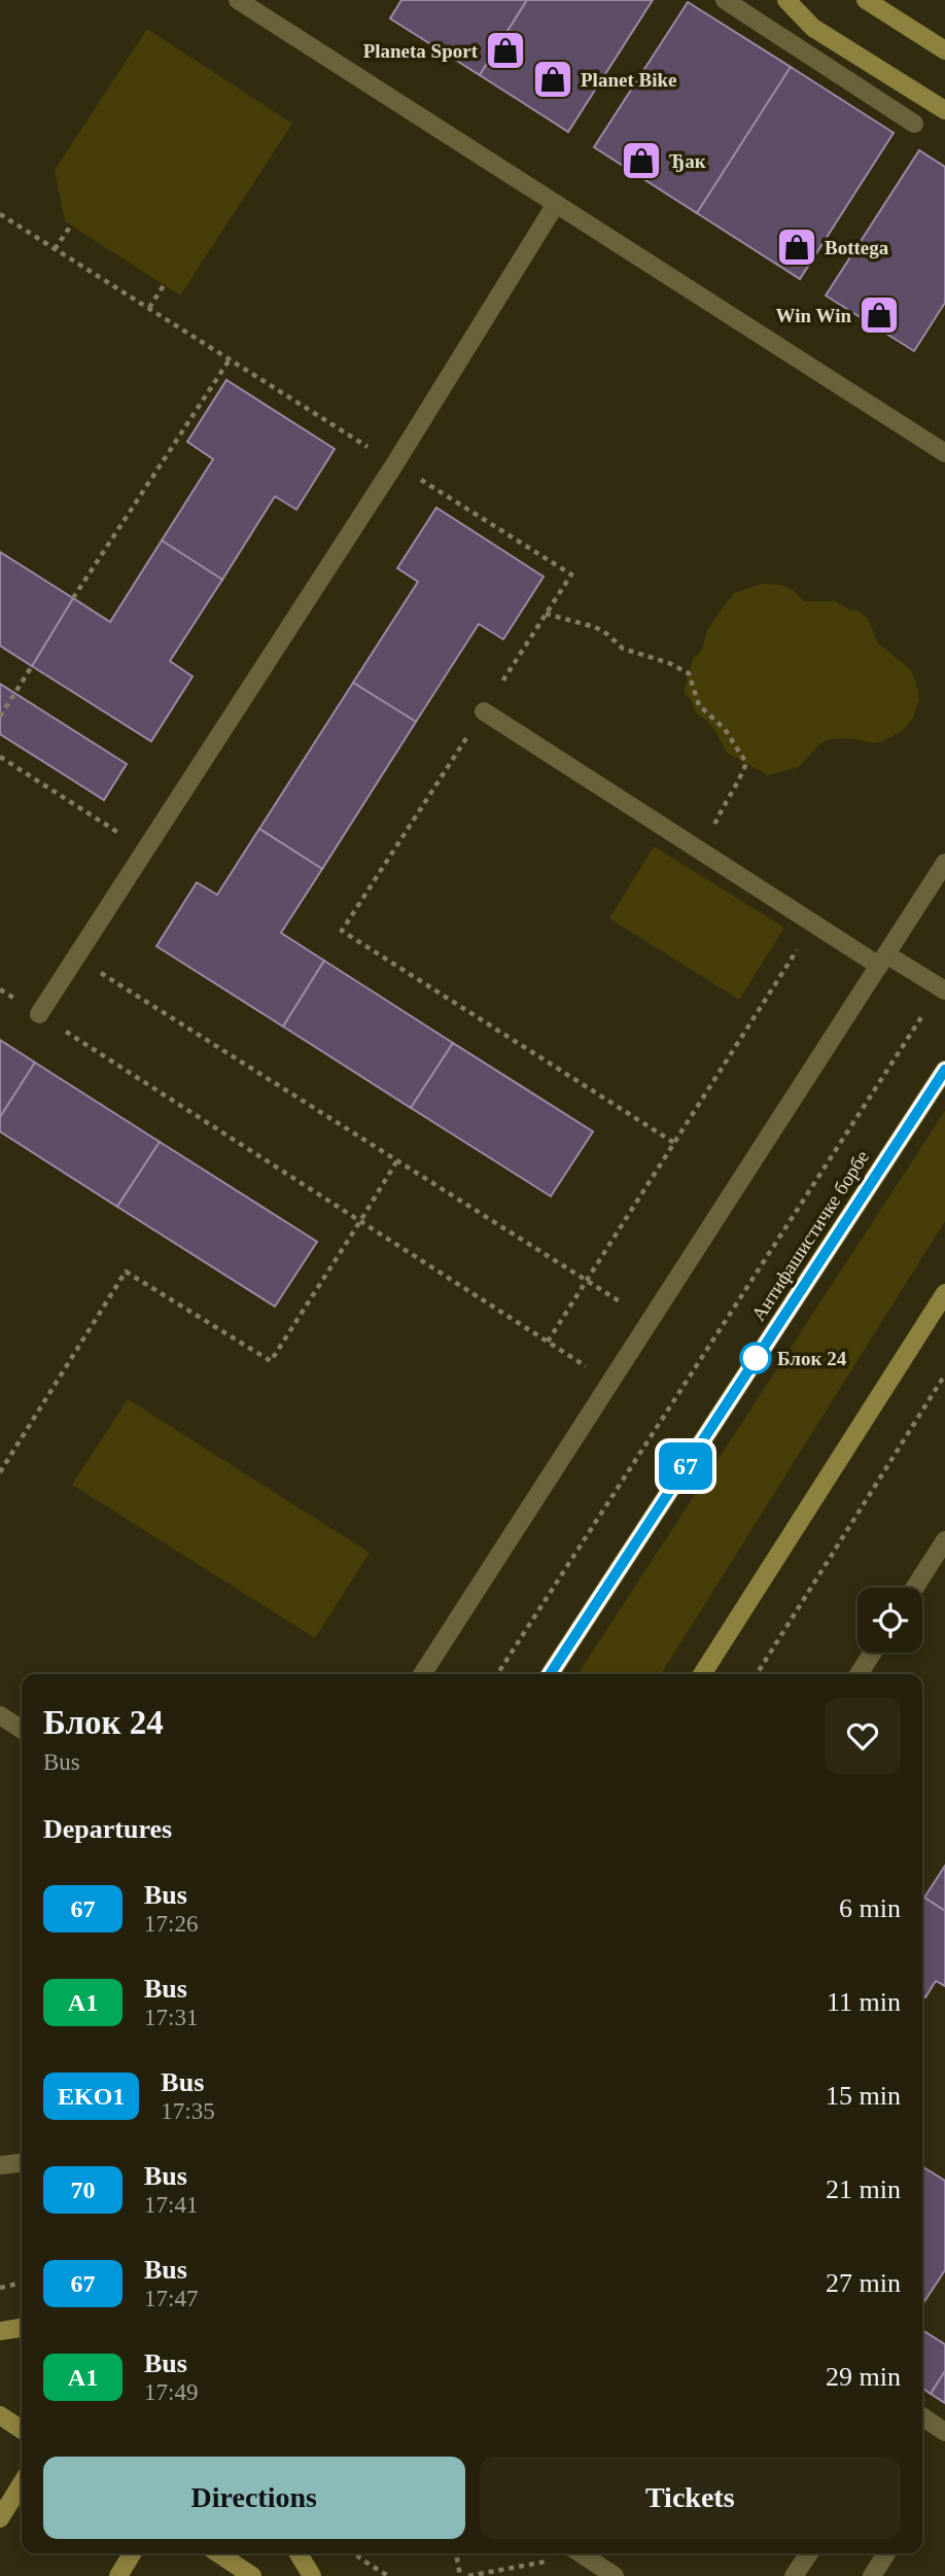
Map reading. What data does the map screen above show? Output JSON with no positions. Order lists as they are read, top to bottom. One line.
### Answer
{"streets":{"street":["Антифашистичке борбе"]},"places":{"shop":["Planeta Sport","Planet Bike","Ђак","Bottega","Win Win"],"other":["Блок 24"]},"lines":["bus line 67"],"page":{"on_map":"67","heading":[["Блок 24","Bus"],"Departures"],"list":[{"mark":"67","name":"Bus","note":"17:26","value":"6 min"},{"mark":"A1","name":"Bus","note":"17:31","value":"11 min"},{"mark":"EKO1","name":"Bus","note":"17:35","value":"15 min"},{"mark":"70","name":"Bus","note":"17:41","value":"21 min"},{"mark":"67","name":"Bus","note":"17:47","value":"27 min"},{"mark":"A1","name":"Bus","note":"17:49","value":"29 min"}],"buttons":["Directions","Tickets"]}}
